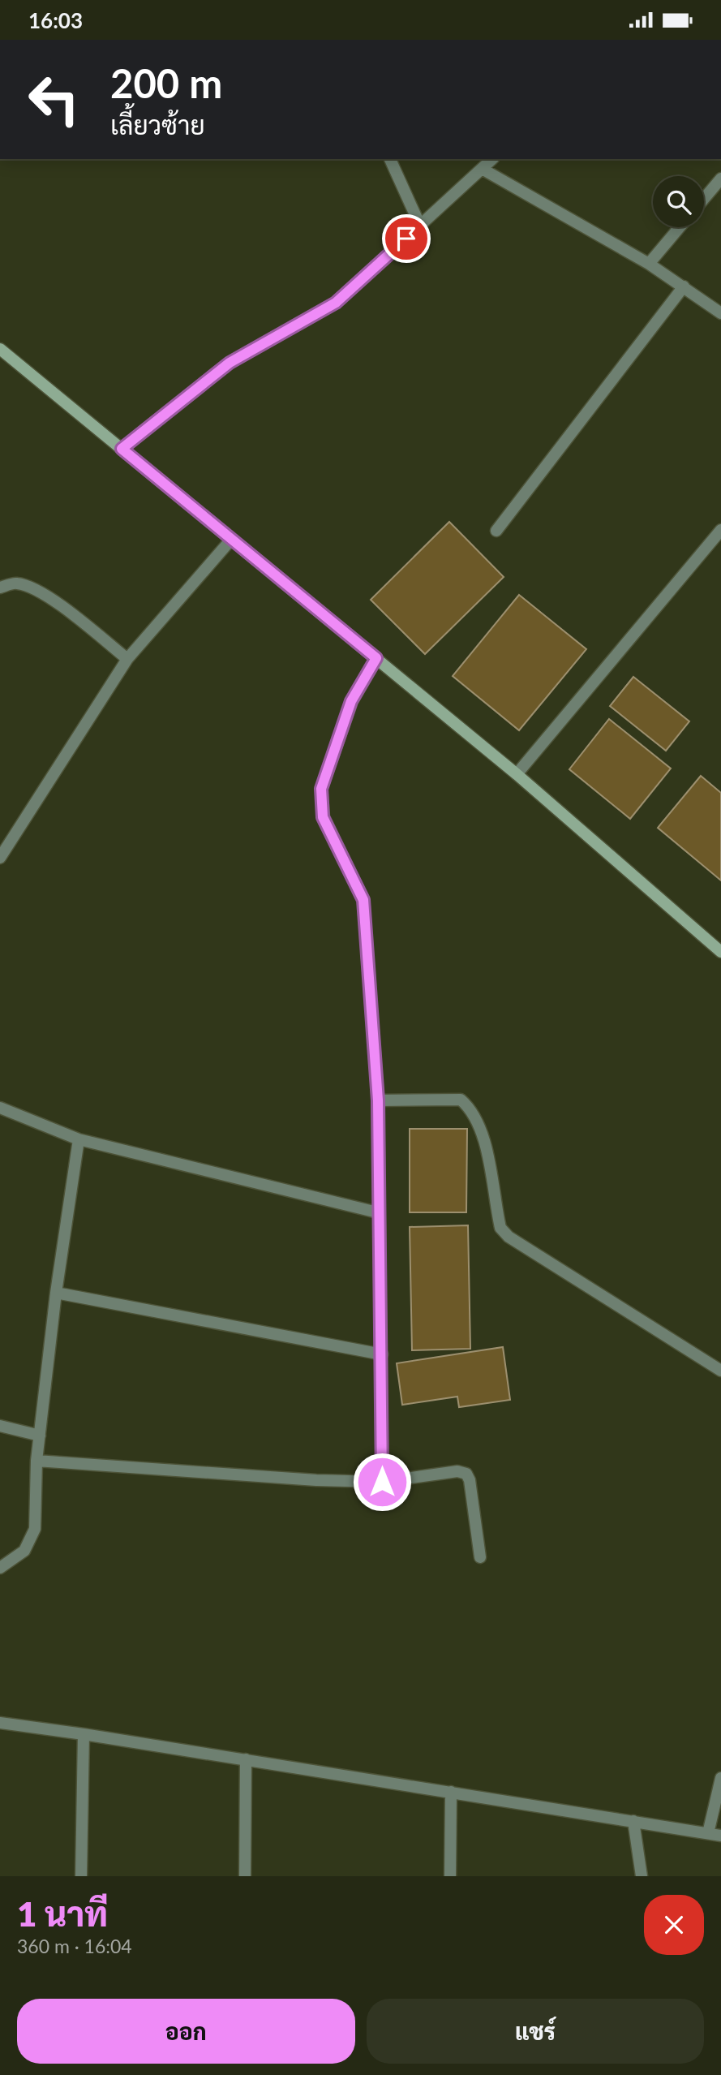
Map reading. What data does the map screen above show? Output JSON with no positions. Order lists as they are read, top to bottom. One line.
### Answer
{"page":{"status":"16:03","turn":["200 m","เลี้ยวซ้าย"],"heading":["1 นาที","360 m · 16:04"],"buttons":["ออก","แชร์"]}}
